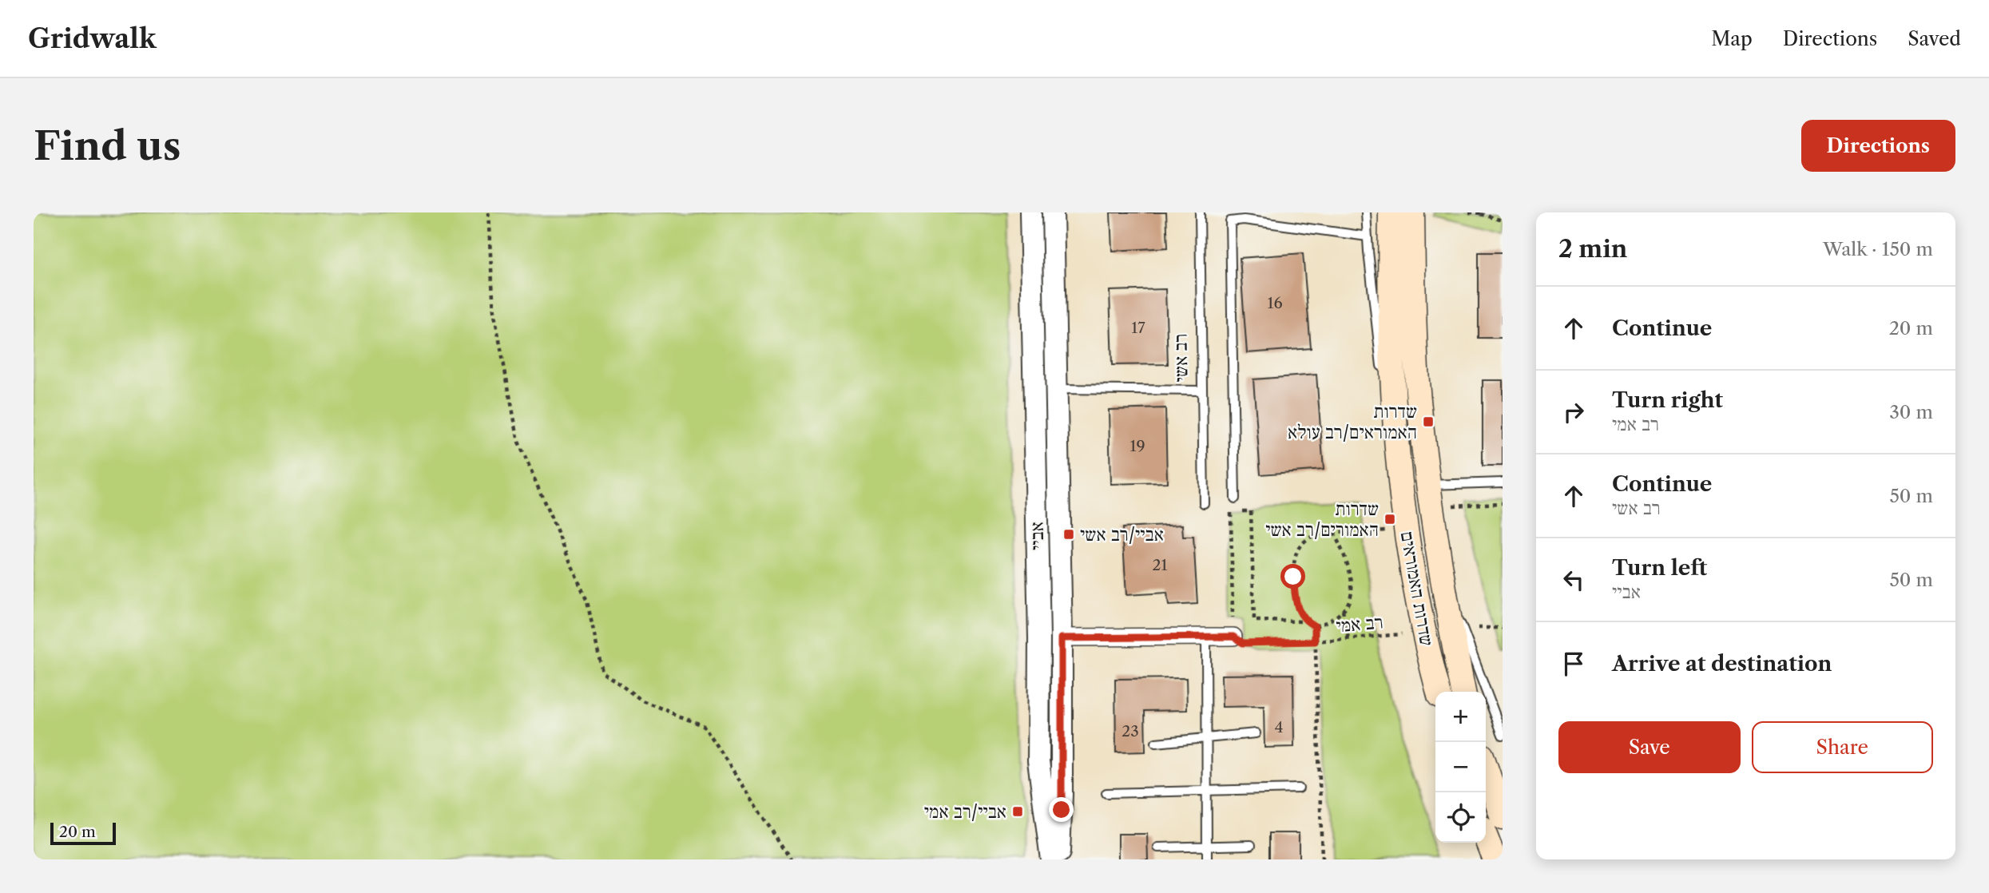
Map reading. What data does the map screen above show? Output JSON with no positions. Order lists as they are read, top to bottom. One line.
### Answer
{"streets":{"main road":["שדרות האמוראים"],"street":["אביי"],"lane":["רב אשי"],"path":["רב אמי"]},"crossings":[["שדרות האמוראים","רב אמי"]],"places":{"transit":["שדרות האמוראים/רב עולא","שדרות האמורים/רב אשי","אביי/רב אשי","אביי/רב אמי"]},"house_numbers":["16","17","19","21","4","23"],"scale_bar":"20 m","page":{"header":"Gridwalk","nav":["Map","Directions","Saved"],"buttons":["Directions",["Save","Share"]],"title":"Find us","heading":["2 min","Walk · 150 m"],"list":[["Continue","20 m"],["Turn right","רב אמי","30 m"],["Continue","רב אשי","50 m"],["Turn left","אביי","50 m"],"Arrive at destination"],"map_buttons":["+","−"],"scale":"20 m"}}
